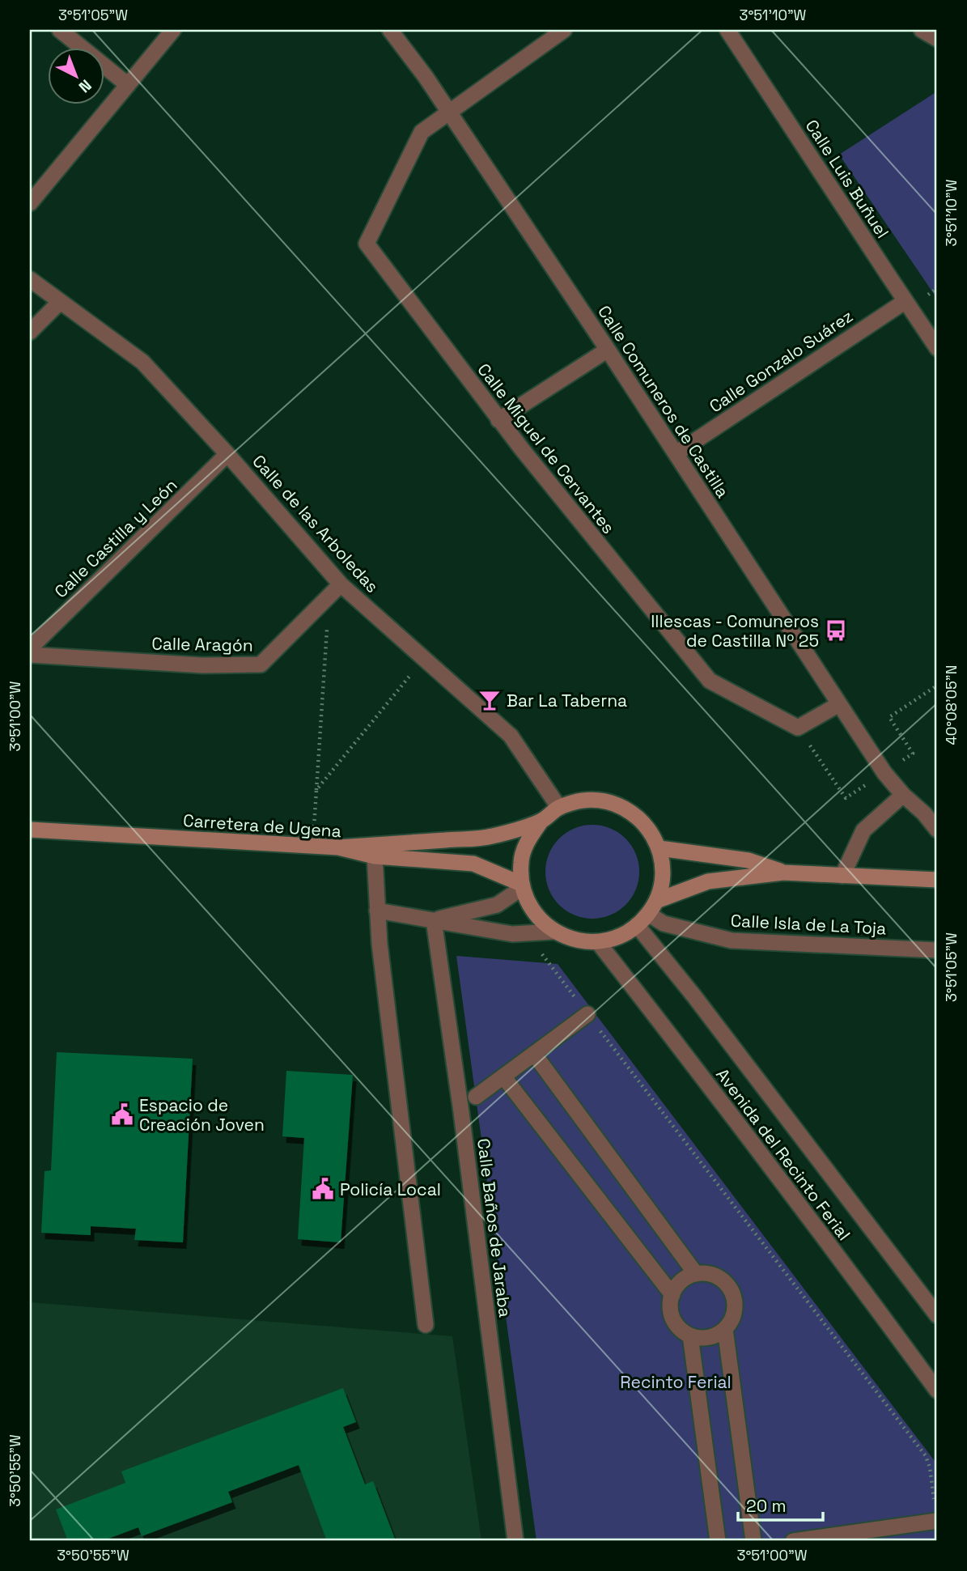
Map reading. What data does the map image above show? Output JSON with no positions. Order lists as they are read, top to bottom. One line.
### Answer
{"streets":{"main road":["Carretera de Ugena"],"street":["Calle Luis Buñuel","Calle Gonzalo Suárez","Calle Comuneros de Castilla","Calle Miguel de Cervantes","Calle de las Arboledas","Calle Castilla y León","Calle Aragón","Calle Isla de La Toja","Avenida del Recinto Ferial","Calle Baños de Jaraba"]},"crossings":[["Calle Luis Buñuel","Calle Gonzalo Suárez"],["Calle Gonzalo Suárez","Calle Comuneros de Castilla"],["Calle Comuneros de Castilla","Calle Miguel de Cervantes"],["Calle de las Arboledas","Calle Castilla y León"],["Calle de las Arboledas","Calle Aragón"],["Calle de las Arboledas","Carretera de Ugena"],["Calle de las Arboledas","Calle Isla de La Toja"],["Calle de las Arboledas","Avenida del Recinto Ferial"],["Carretera de Ugena","Calle Isla de La Toja"],["Carretera de Ugena","Avenida del Recinto Ferial"],["Calle Isla de La Toja","Avenida del Recinto Ferial"]],"parks":["Recinto Ferial"],"places":{"bus stop":["Illescas - Comuneros de Castilla Nº 25"],"bar":["Bar La Taberna"],"public building":["Espacio de Creación Joven","Policía Local"]},"scale_bar":"20 m","north":"bottom right","coordinates":["3°51'05\"W","3°51'10\"W","40°08'05\"N","3°51'00\"W","3°50'55\"W"]}
